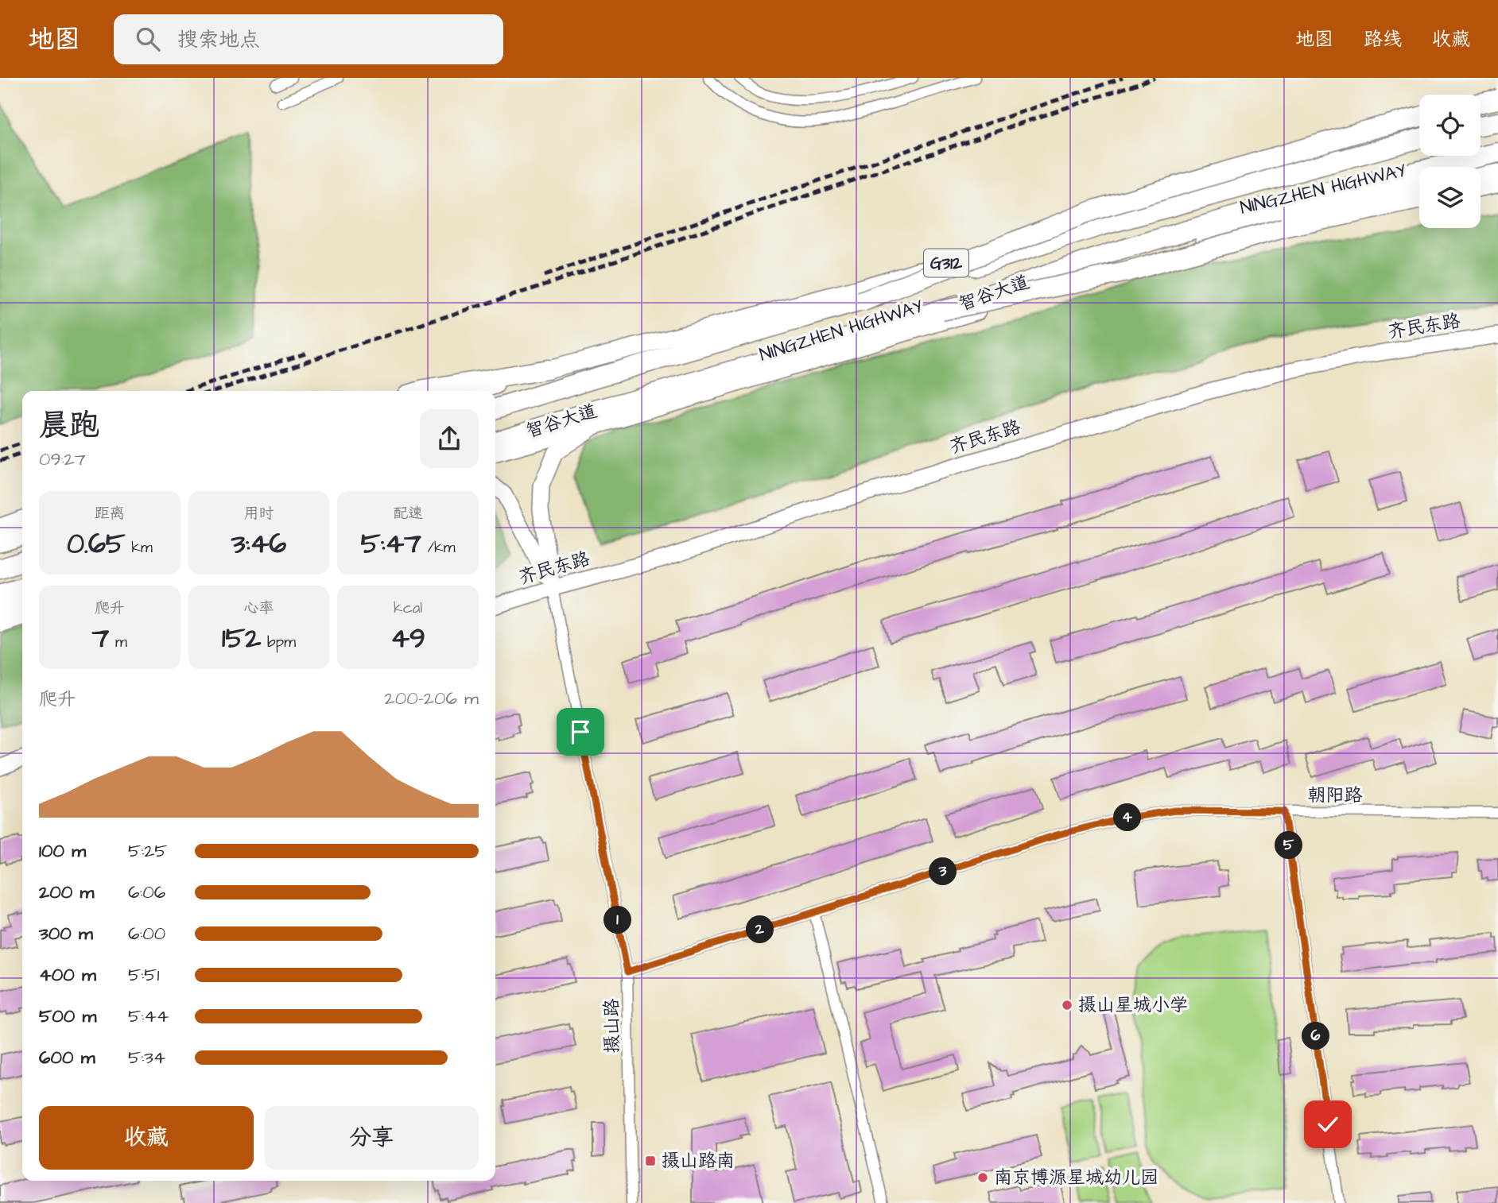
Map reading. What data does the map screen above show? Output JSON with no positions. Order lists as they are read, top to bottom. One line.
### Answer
{"streets":{"highway":["G312","智谷大道"],"main road":["NINGZHEN HIGHWAY"],"street":["齐民东路","朝阳路","摄山路"]},"crossings":[["G312","智谷大道"],["齐民东路","摄山路"],["朝阳路","摄山路"]],"places":{"other":["摄山星城小学","南京博源星城幼儿园"],"transit":["摄山路南"]},"page":{"header":"地图","search":"搜索地点","nav":["地图","路线","收藏"],"heading":["晨跑","09:27"],"stats":[["距离","0.65 km"],["用时","3:46"],["配速","5:47 /km"],["爬升","7 m"],["心率","152 bpm"],["kcal","49"]],"chart":["爬升","200–206 m"],"pins":["4","5","3","1","2","6"],"list":[{"name":"100 m","note":"5:25"},{"name":"200 m","note":"6:06"},{"name":"300 m","note":"6:00"},{"name":"400 m","note":"5:51"},{"name":"500 m","note":"5:44"},{"name":"600 m","note":"5:34"}],"buttons":["收藏","分享"]}}
